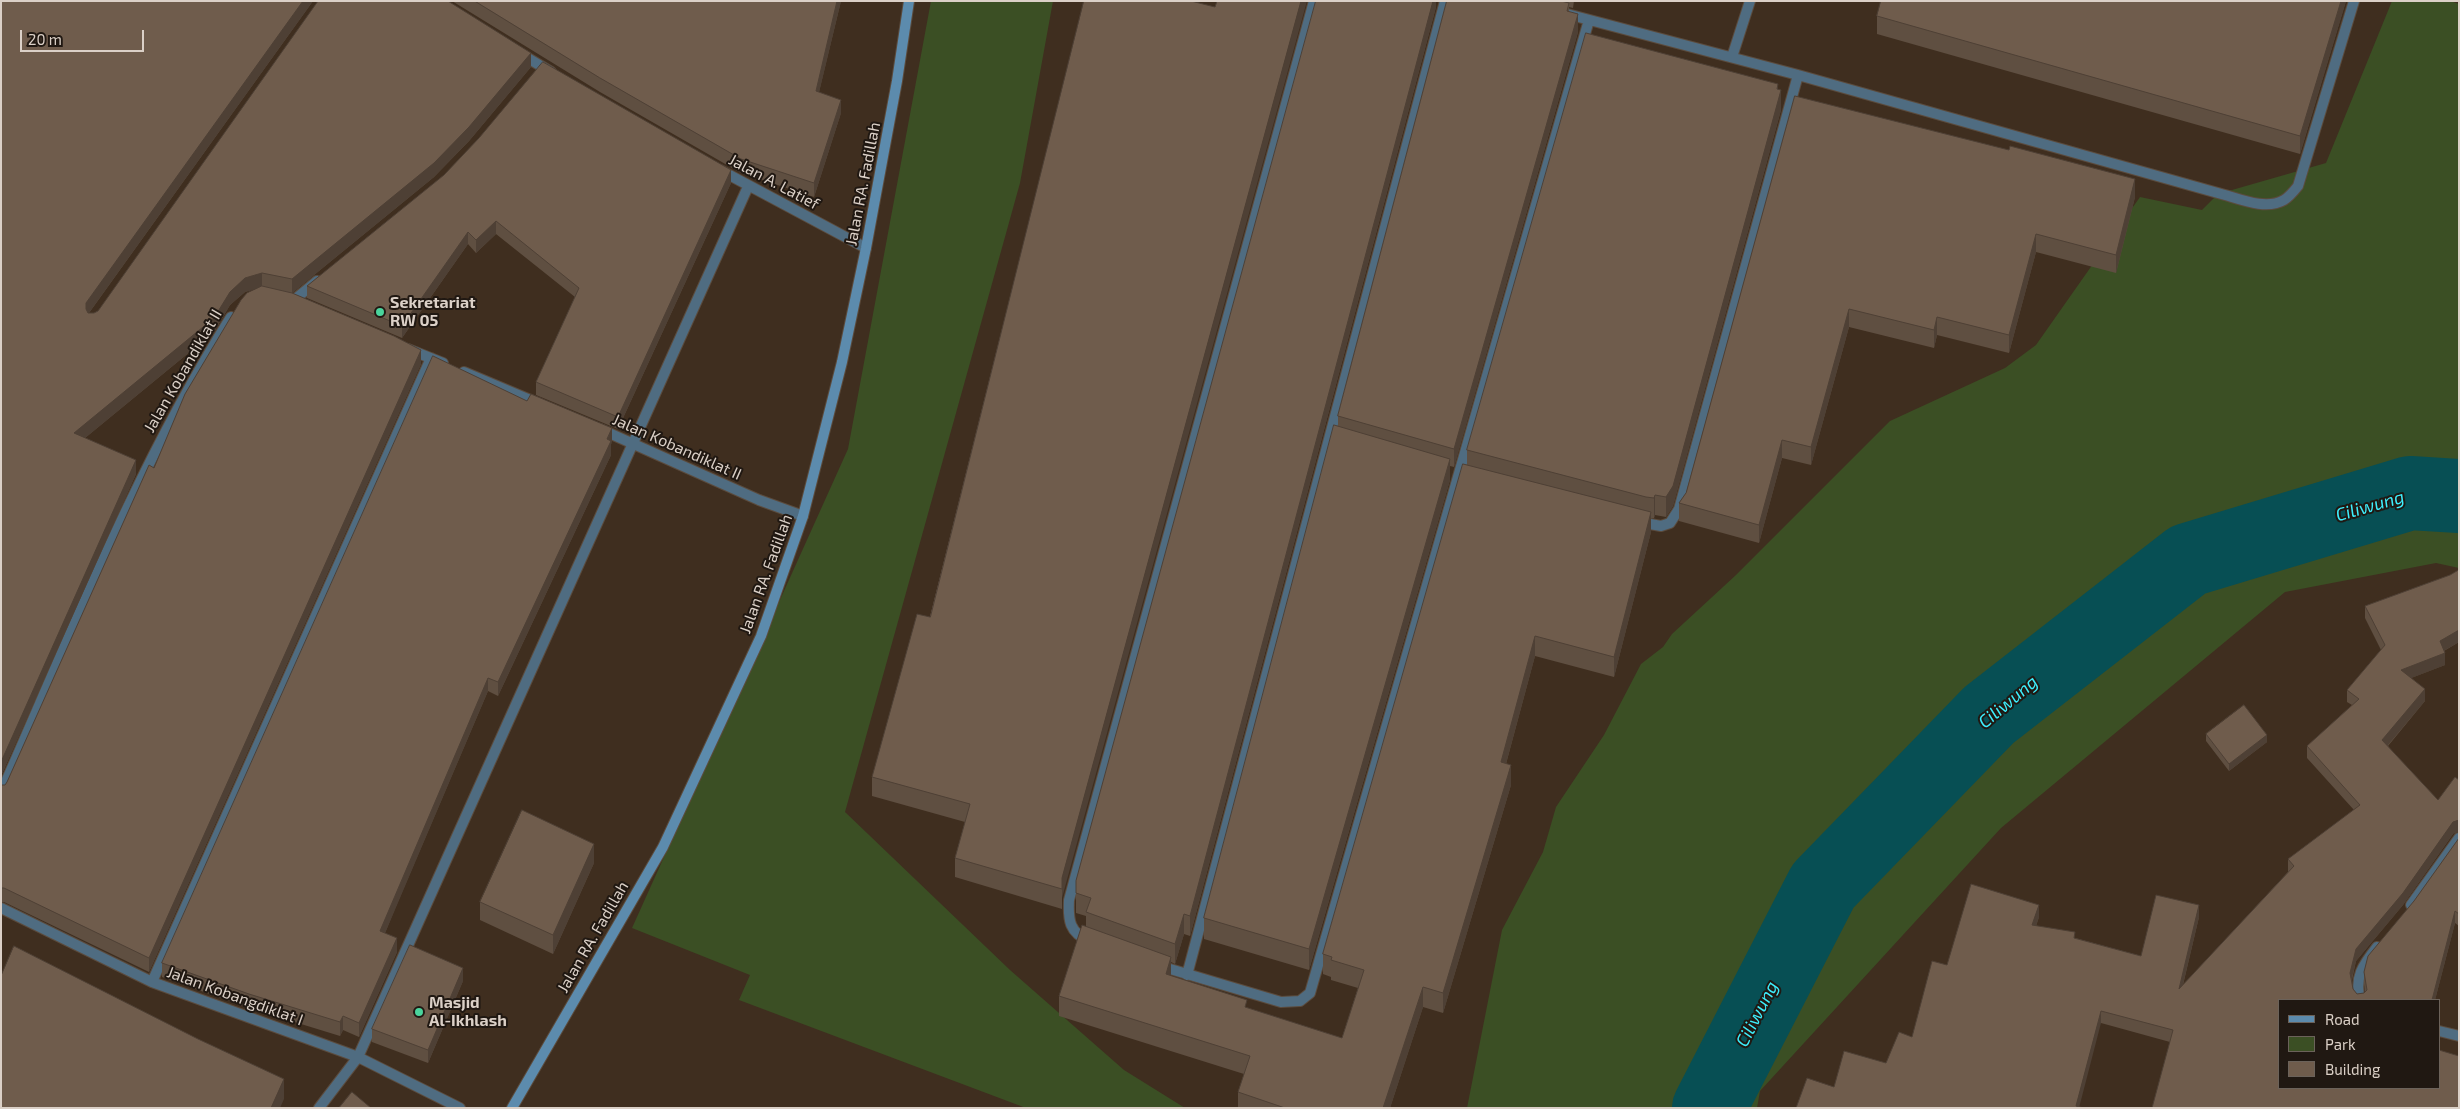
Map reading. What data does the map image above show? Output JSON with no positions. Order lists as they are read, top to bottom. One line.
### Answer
{"streets":{"main road":["Jalan RA. Fadillah"],"street":["Jalan A. Latief","Jalan Kobandiklat II","Jalan Kobangdiklat I"]},"crossings":[["Jalan A. Latief","Jalan RA. Fadillah"],["Jalan RA. Fadillah","Jalan Kobandiklat II"]],"water":["Ciliwung"],"places":["Sekretariat RW 05","Masjid Al-Ikhlash"],"legend":["Road","Park","Building"],"scale_bar":"20 m"}
